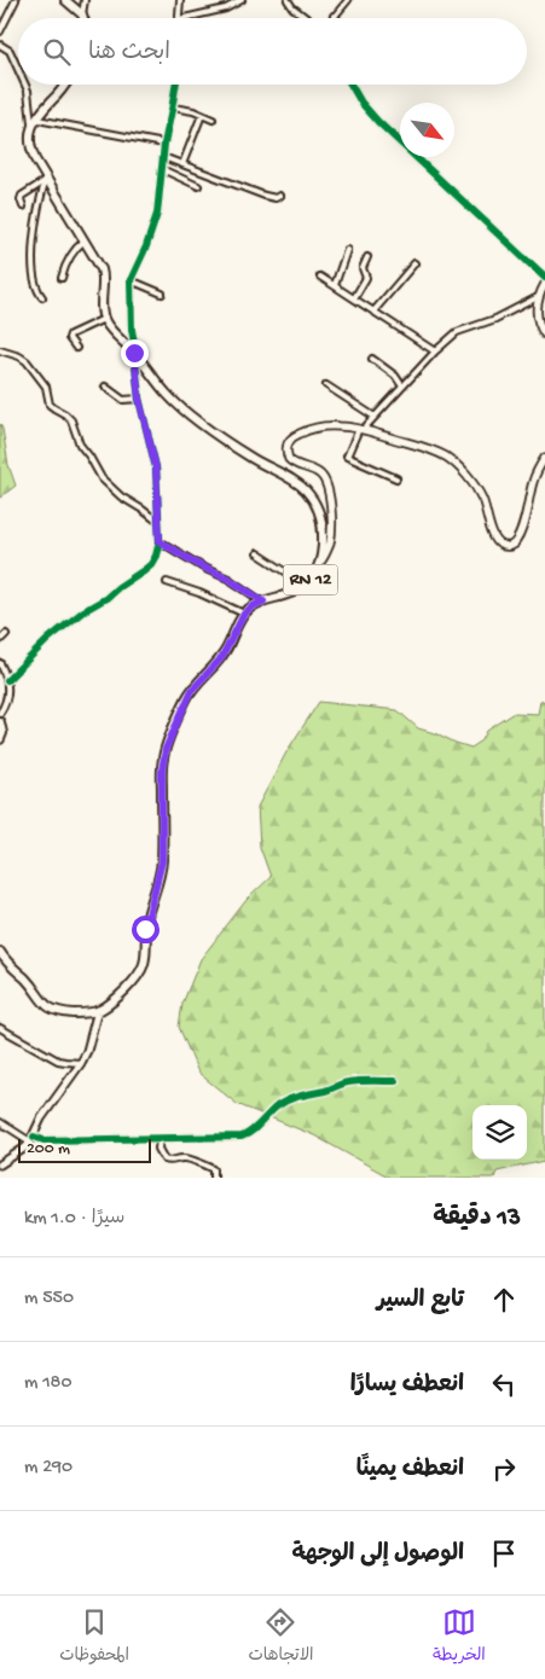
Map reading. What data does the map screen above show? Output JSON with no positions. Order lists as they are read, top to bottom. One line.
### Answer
{"streets":{"main road":["RN 12"]},"scale_bar":"200 m","north":"bottom right","page":{"search":"ابحث هنا","scale":"200 m","heading":["13 دقيقة","سيرًا · 1.0 km"],"list":[["تابع السير","550 m"],["انعطف يسارًا","180 m"],["انعطف يمينًا","290 m"],"الوصول إلى الوجهة"],"nav":["الخريطة","الاتجاهات","المحفوظات"]}}
